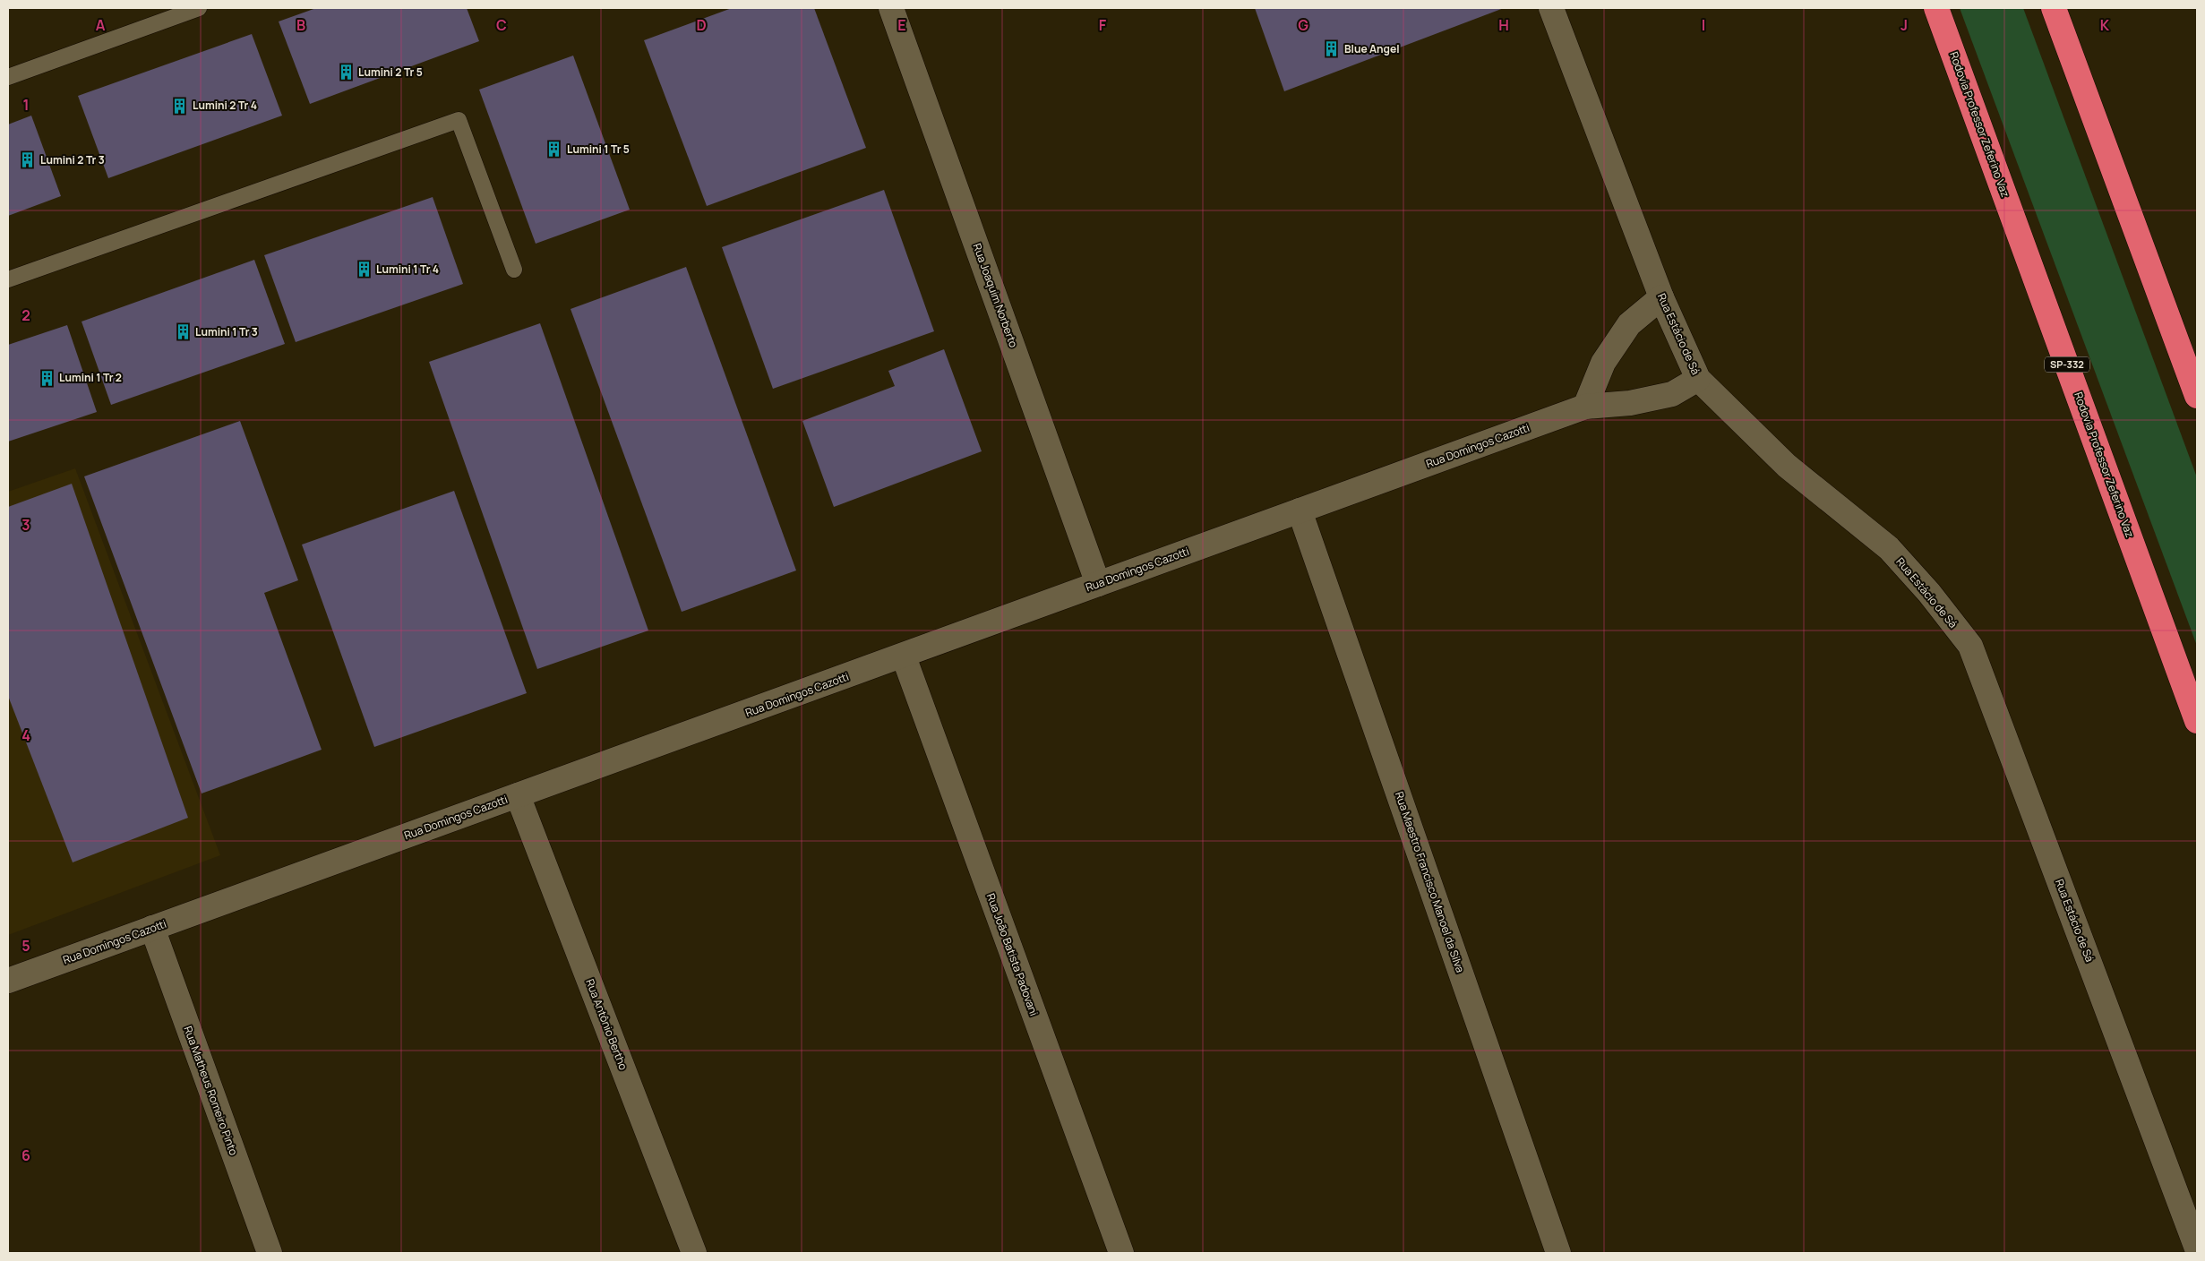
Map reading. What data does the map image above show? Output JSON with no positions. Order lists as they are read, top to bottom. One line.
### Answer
{"streets":{"highway":["Rodovia Professor Zeferino Vaz","SP-332"],"street":["Rua Joaquim Norberto","Rua Estácio de Sá","Rua Domingos Cazotti","Rua Maestro Francisco Manoel da Silva","Rua João Batista Padovani","Rua Antônio Bertho","Rua Matheus Romeiro Pinto"]},"crossings":[["Rua Joaquim Norberto","Rua Domingos Cazotti"],["Rua Estácio de Sá","Rua Domingos Cazotti"],["Rua Domingos Cazotti","Rua Maestro Francisco Manoel da Silva"],["Rua Domingos Cazotti","Rua João Batista Padovani"],["Rua Domingos Cazotti","Rua Antônio Bertho"],["Rua Domingos Cazotti","Rua Matheus Romeiro Pinto"]],"places":{"building":["Blue Angel","Lumini 2 Tr 5","Lumini 2 Tr 4","Lumini 1 Tr 5","Lumini 2 Tr 3","Lumini 1 Tr 4","Lumini 1 Tr 3","Lumini 1 Tr 2"]},"grid":{"columns":["A","B","C","D","E","F","G","H","I","J","K"],"rows":["1","2","3","4","5","6"]}}
